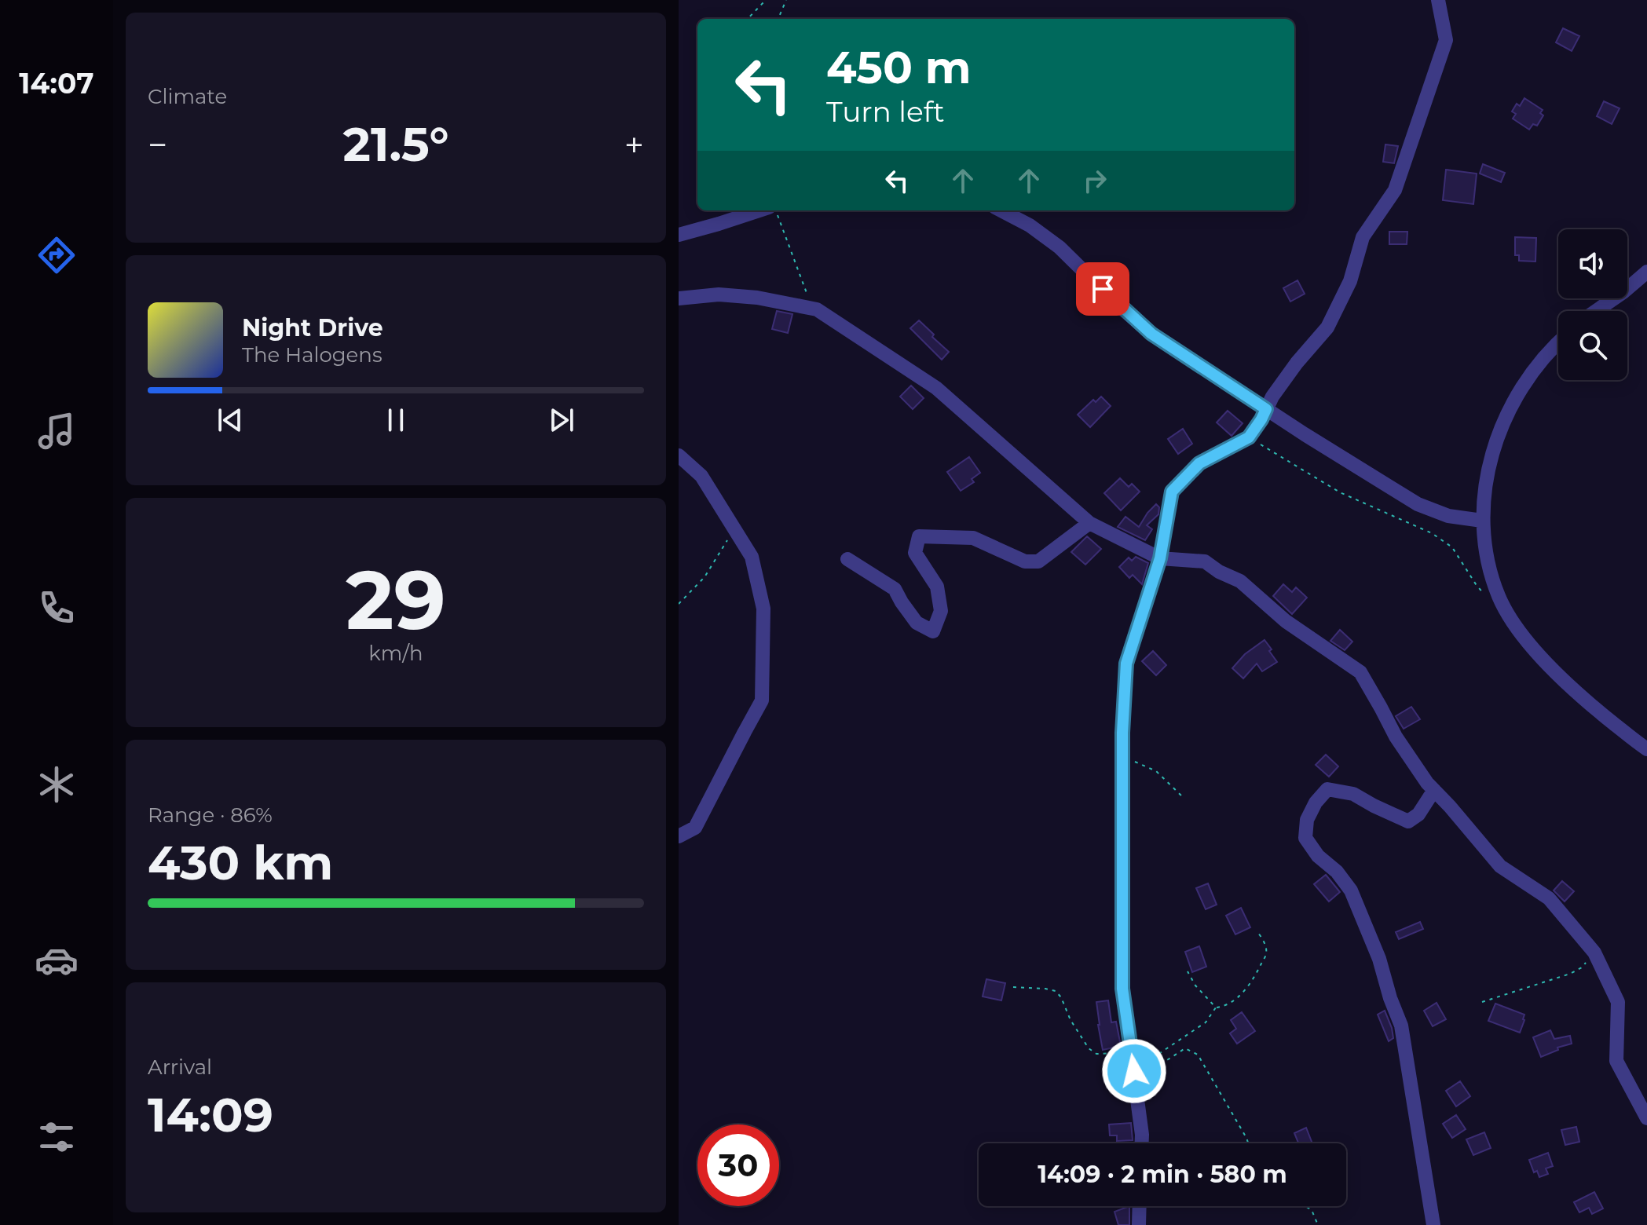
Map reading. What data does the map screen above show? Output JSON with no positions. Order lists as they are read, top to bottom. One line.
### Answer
{"page":{"tabs":"14:07","tile":["Climate",["29","km/h"],["Range · 86%","430 km"],["Arrival","14:09"]],"turn":["450 m","Turn left"],"heat":["−","21.5°","+"],"song":["Night Drive","The Halogens"],"limit":"30","trip":"14:09 · 2 min · 580 m"}}
